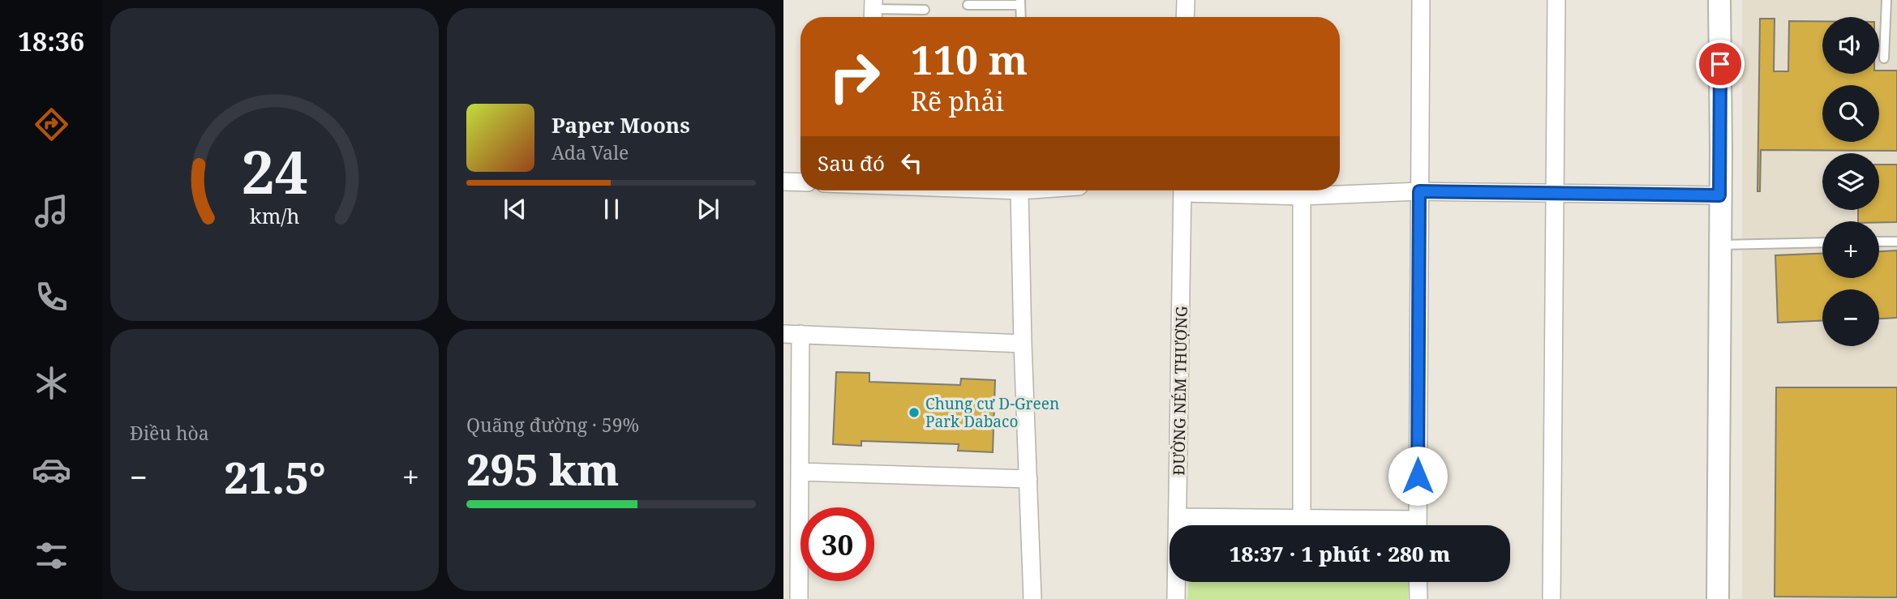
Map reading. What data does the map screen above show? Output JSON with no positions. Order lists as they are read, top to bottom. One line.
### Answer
{"streets":{"street":["ĐƯỜNG NÉM THƯỢNG"]},"places":["Chung cư D-Green Park Dabaco"],"page":{"tabs":"18:36","map_buttons":["+","−"],"turn":["110 m","Rẽ phải"],"song":["Paper Moons","Ada Vale"],"then":"Sau đó","tile":["Điều hòa",["Quãng đường · 59%","295 km"]],"heat":["−","21.5°","+"],"limit":"30","trip":"18:37 · 1 phút · 280 m","gauge":["24","km/h"]}}
